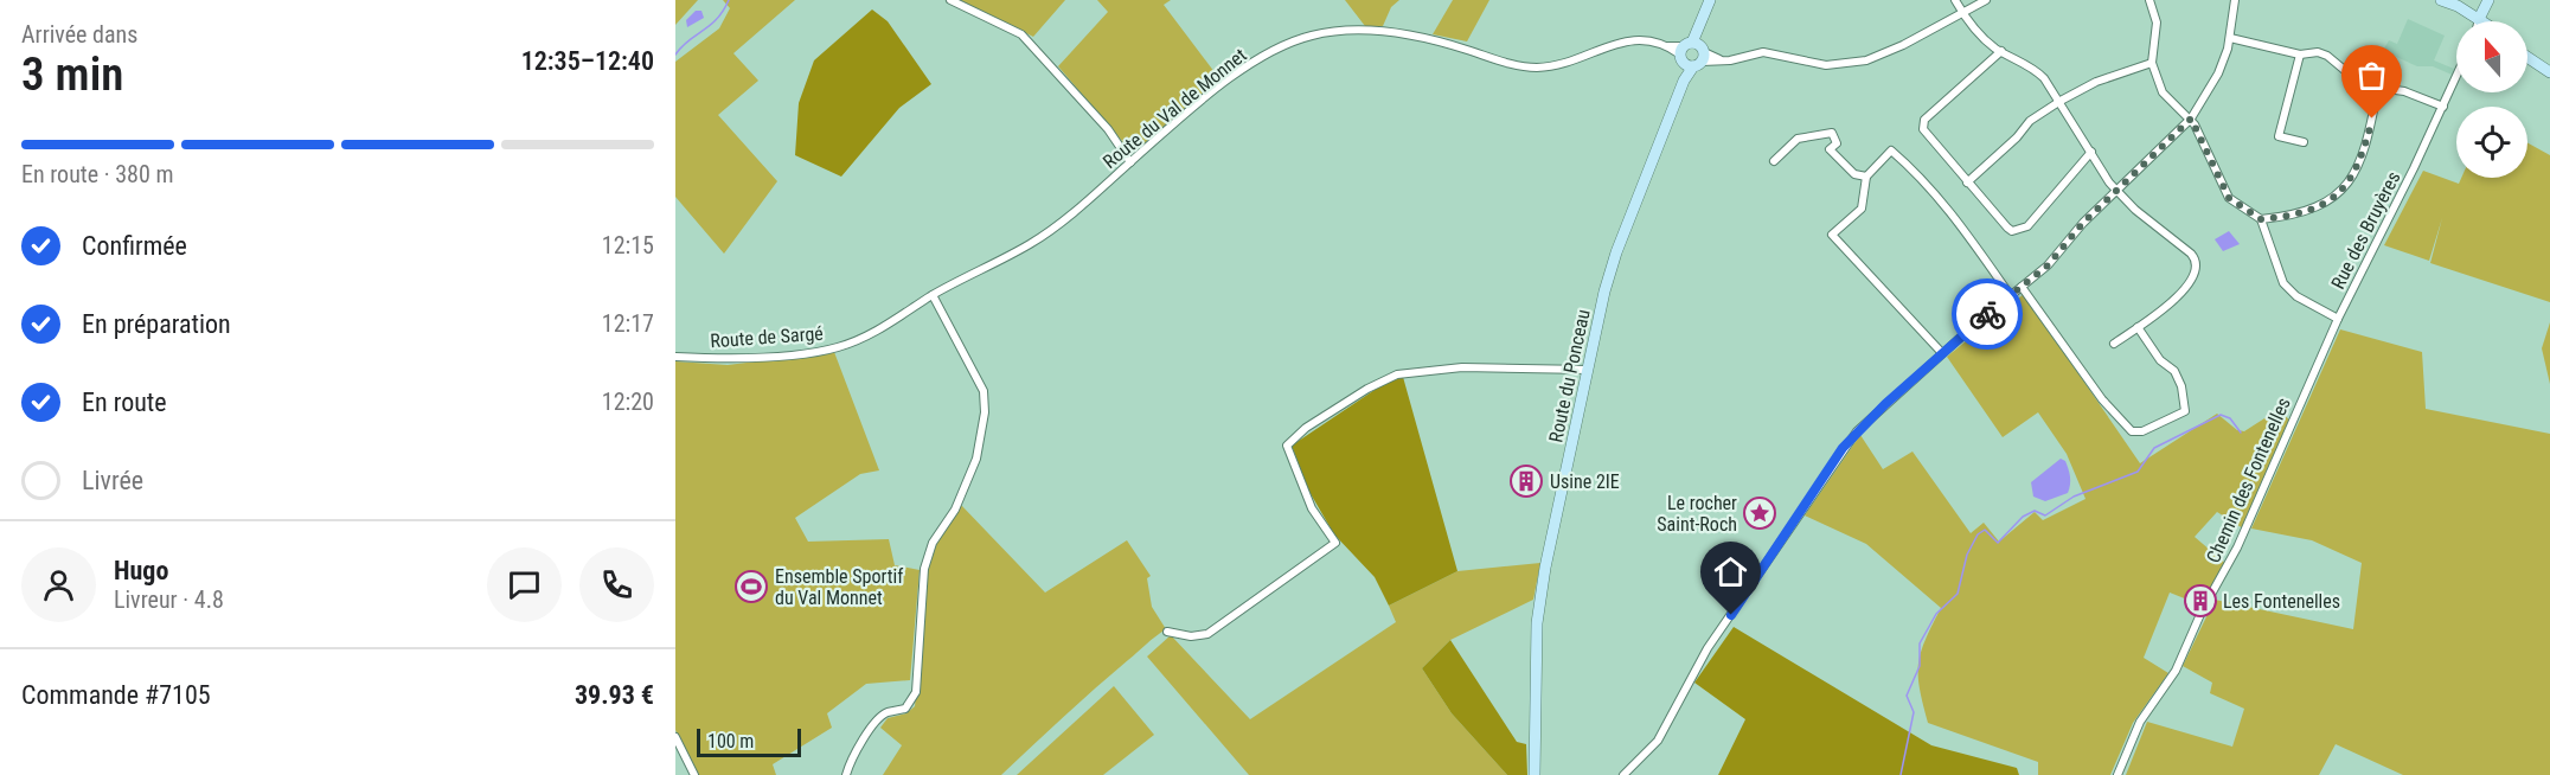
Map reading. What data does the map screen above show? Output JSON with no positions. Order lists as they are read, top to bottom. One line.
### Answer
{"streets":{"street":["Route du Val de Monnet","Rue des Bruyères","Route de Sargé","Route du Ponceau","Chemin des Fontenelles"]},"crossings":[["Route du Val de Monnet","Route de Sargé"],["Route du Val de Monnet","Route du Ponceau"],["Rue des Bruyères","Chemin des Fontenelles"]],"places":{"building":["Usine 2IE","Les Fontenelles"],"place":["Le rocher Saint-Roch"],"sports":["Ensemble Sportif du Val Monnet"]},"scale_bar":"100 m","north":"top","page":{"heading":["3 min","Arrivée dans","12:35–12:40"],"panel":["Hugo","Livreur · 4.8","Commande #7105","39.93 €"],"bar":"En route · 380 m","list":[["Confirmée","12:15"],["En préparation","12:17"],["En route","12:20"],"Livrée"],"scale":"100 m"}}
